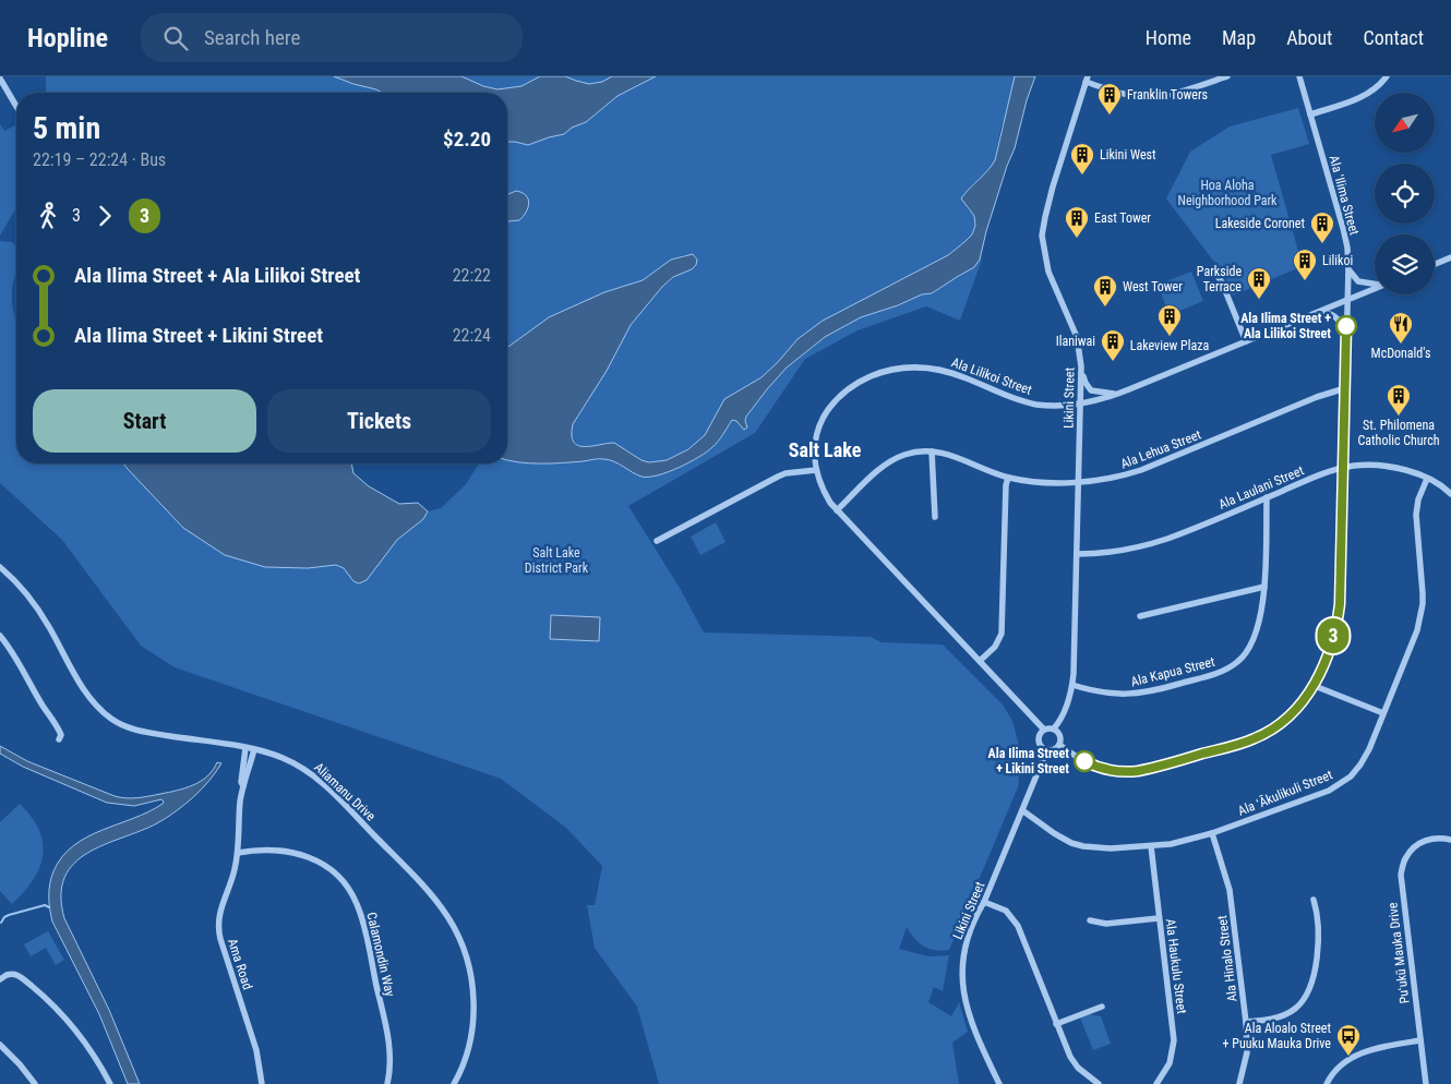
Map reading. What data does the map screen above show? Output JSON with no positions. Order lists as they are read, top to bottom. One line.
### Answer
{"streets":{"street":["Ala ʻIlima Street","Ala Lilikoi Street","Likini Street","Ala Lehua Street","Ala Laulani Street","Ala Kapua Street","Aliamanu Drive","Ala ʻĀkulikuli Street","Puʻukū Mauka Drive","Calamondin Way","Ala Hinalo Street","Ama Road","Ala Haukulu Street"]},"crossings":[["Ala ʻIlima Street","Ala Lilikoi Street"],["Ala ʻIlima Street","Likini Street"],["Ala ʻIlima Street","Ala Lehua Street"],["Ala ʻIlima Street","Ala Laulani Street"],["Ala Lilikoi Street","Likini Street"],["Ala Lilikoi Street","Ala Lehua Street"],["Likini Street","Ala Lehua Street"],["Likini Street","Ala Laulani Street"],["Likini Street","Ala Kapua Street"],["Likini Street","Ala ʻĀkulikuli Street"],["Ala Laulani Street","Ala Kapua Street"],["Ala Laulani Street","Ala ʻĀkulikuli Street"],["Aliamanu Drive","Ama Road"],["Ala ʻĀkulikuli Street","Ala Hinalo Street"],["Ala ʻĀkulikuli Street","Ala Haukulu Street"],["Calamondin Way","Ama Road"]],"districts":["Salt Lake"],"parks":["Hoa Aloha Neighborhood Park","Salt Lake District Park"],"places":{"building":["Franklin Towers","Likini West","East Tower","Lakeside Coronet","Lilikoi","Parkside Terrace","West Tower","Lakeview Plaza","Ilaniwai","St. Philomena Catholic Church"],"other":["Ala Ilima Street + Ala Lilikoi Street","Ala Ilima Street + Likini Street"],"restaurant":["McDonald's"],"bus stop":["Ala Aloalo Street + Puuku Mauka Drive"]},"lines":["bus line 3"],"north":"bottom left","page":{"header":"Hopline","search":"Search here","nav":["Home","Map","About","Contact"],"on_map":"3","heading":["5 min","22:19 – 22:24 · Bus","$2.20"],"legs":["3","3"],"list":[{"name":"Ala Ilima Street + Ala Lilikoi Street","value":"22:22"},{"name":"Ala Ilima Street + Likini Street","value":"22:24"}],"buttons":["Start","Tickets"]}}
